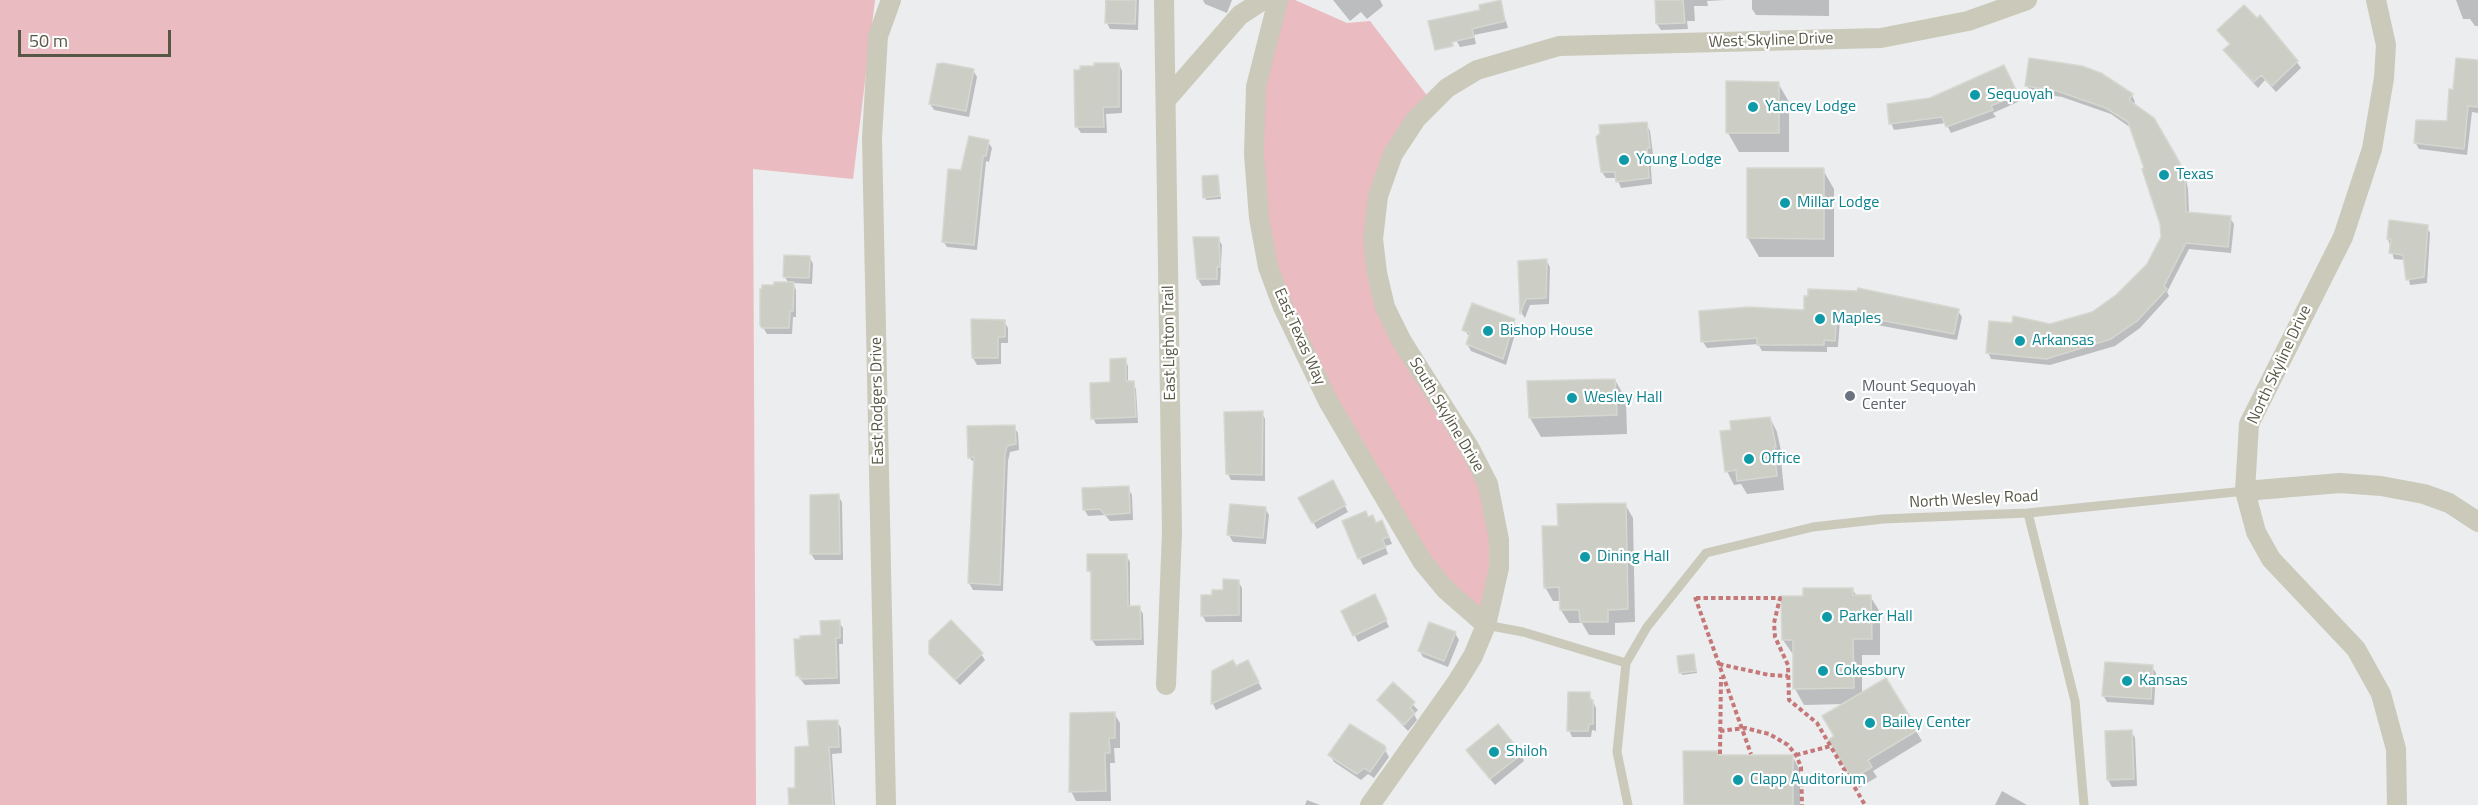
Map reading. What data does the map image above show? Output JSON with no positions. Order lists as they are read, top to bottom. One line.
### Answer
{"streets":{"street":["West Skyline Drive","East Texas Way","East Lighton Trail","North Skyline Drive","East Rodgers Drive","South Skyline Drive"],"lane":["North Wesley Road"]},"crossings":[["West Skyline Drive","South Skyline Drive"],["East Texas Way","South Skyline Drive"],["North Skyline Drive","North Wesley Road"]],"places":["Sequoyah","Yancey Lodge","Young Lodge","Texas","Millar Lodge","Maples","Bishop House","Arkansas","Mount Sequoyah Center","Wesley Hall","Office","Dining Hall","Parker Hall","Cokesbury","Kansas","Bailey Center","Shiloh","Clapp Auditorium"],"scale_bar":"50 m"}
